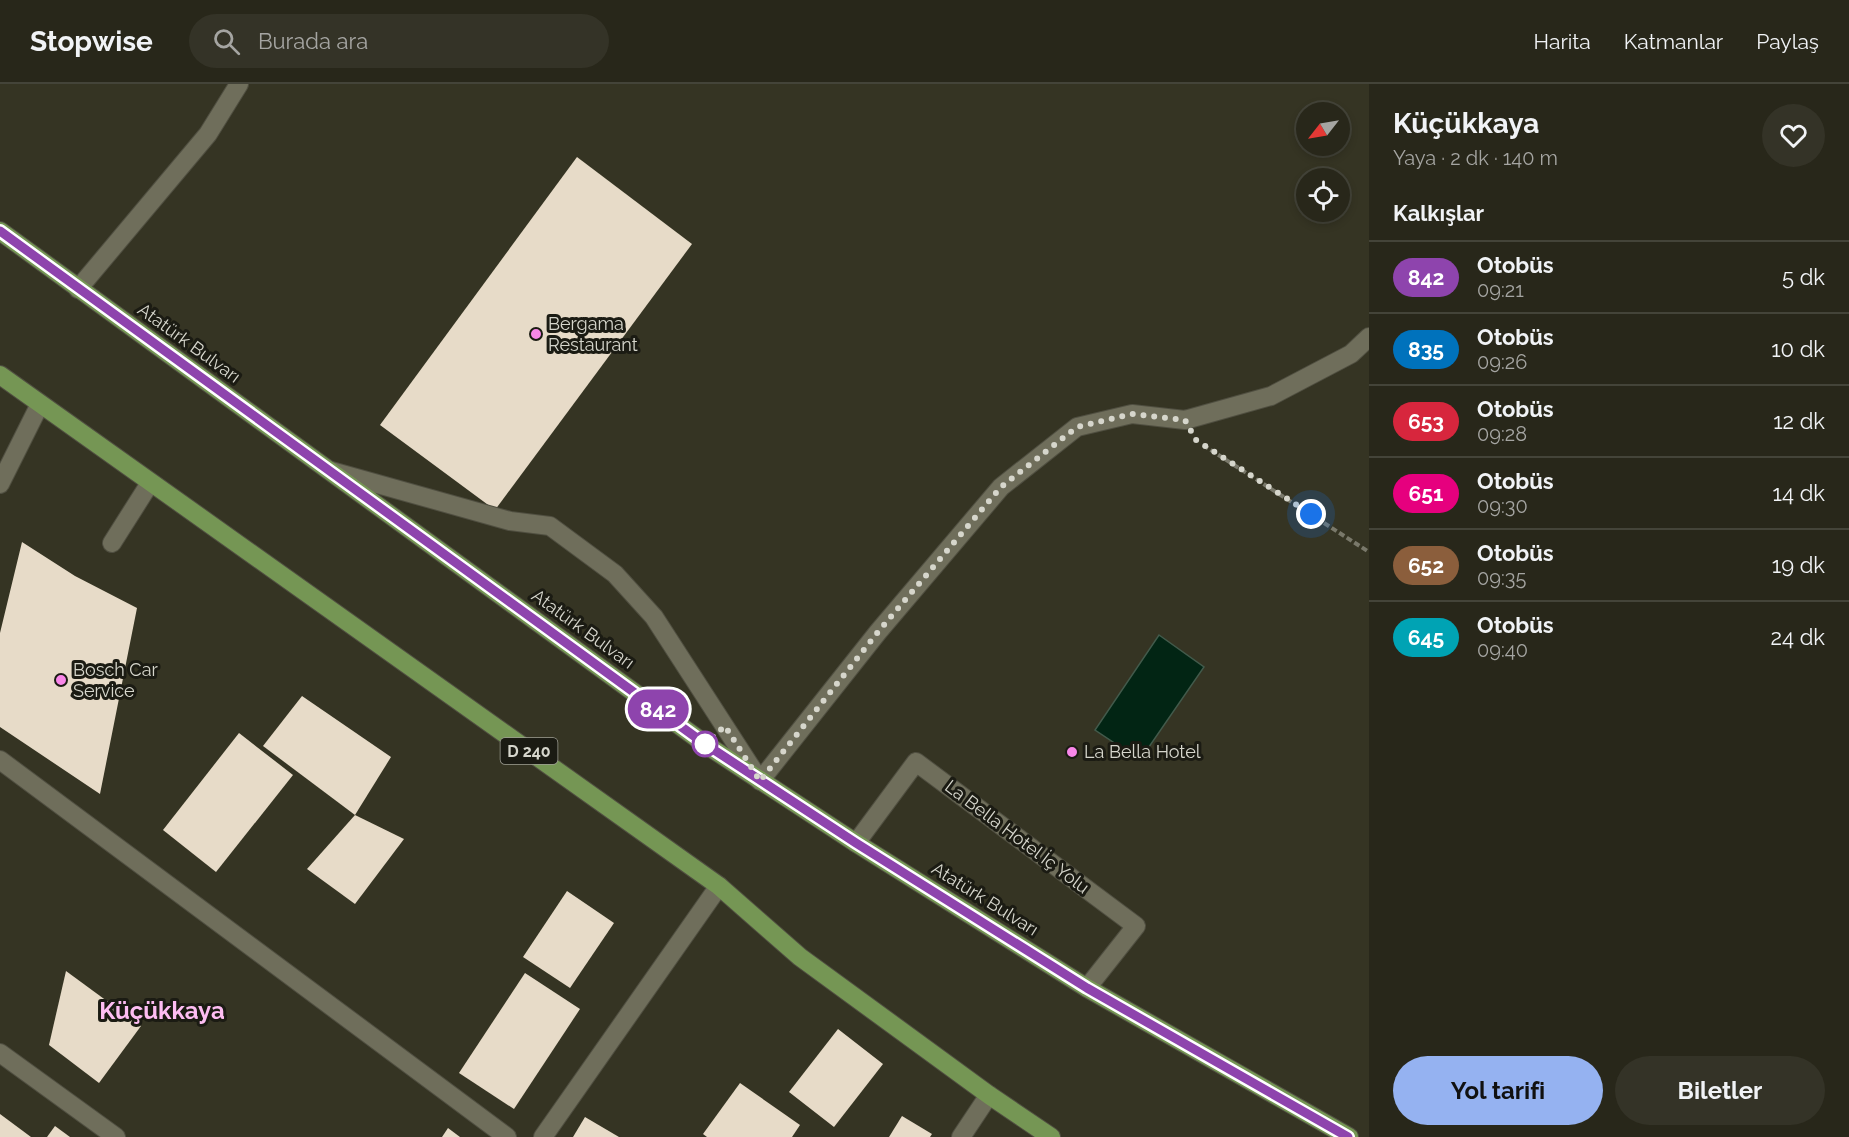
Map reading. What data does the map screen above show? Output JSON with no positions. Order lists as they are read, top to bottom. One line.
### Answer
{"streets":{"highway":["Atatürk Bulvarı","D 240"],"street":["La Bella Hotel İç Yolu"]},"crossings":[["Atatürk Bulvarı","La Bella Hotel İç Yolu"]],"districts":["Küçükkaya"],"places":["Bergama Restaurant","Bosch Car Service","La Bella Hotel"],"lines":["bus line 842"],"north":"bottom left","page":{"header":"Stopwise","search":"Burada ara","nav":["Harita","Katmanlar","Paylaş"],"on_map":"842","heading":[["Küçükkaya","Yaya · 2 dk · 140 m"],"Kalkışlar"],"list":[{"mark":"842","name":"Otobüs","note":"09:21","value":"5 dk"},{"mark":"835","name":"Otobüs","note":"09:26","value":"10 dk"},{"mark":"653","name":"Otobüs","note":"09:28","value":"12 dk"},{"mark":"651","name":"Otobüs","note":"09:30","value":"14 dk"},{"mark":"652","name":"Otobüs","note":"09:35","value":"19 dk"},{"mark":"645","name":"Otobüs","note":"09:40","value":"24 dk"}],"buttons":["Yol tarifi","Biletler"]}}
